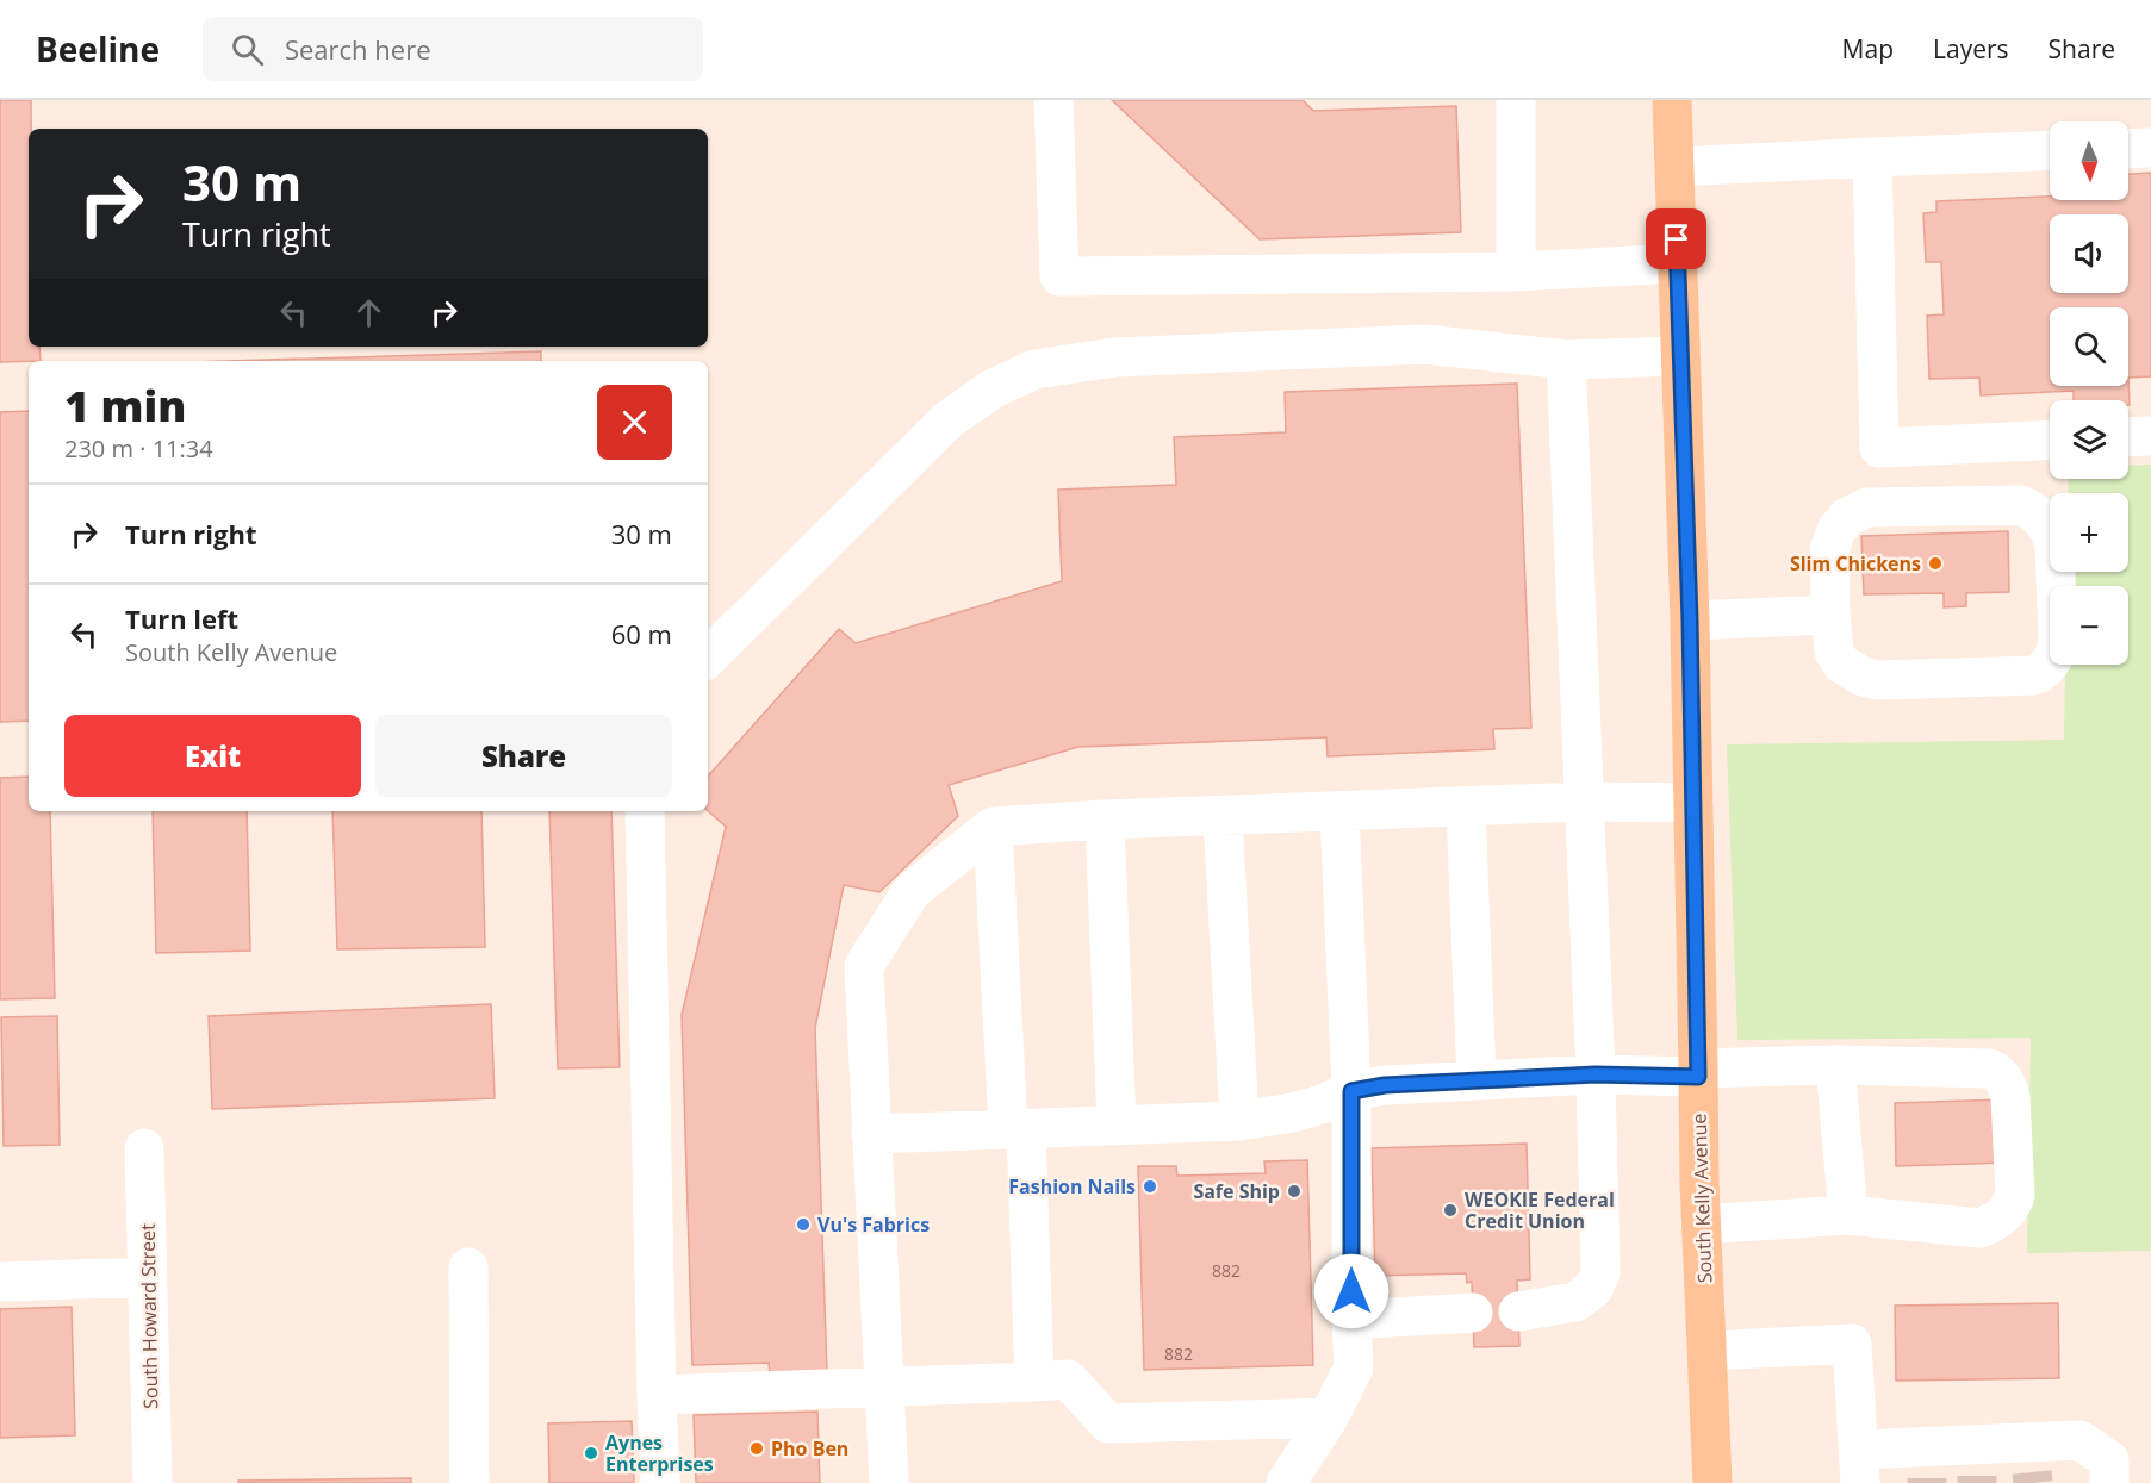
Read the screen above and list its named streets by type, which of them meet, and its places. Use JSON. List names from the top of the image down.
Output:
{
  "streets": {
    "main road": ["South Kelly Avenue"],
    "street": ["South Howard Street"]
  },
  "places": [
    "Slim Chickens",
    "Fashion Nails",
    "Safe Ship",
    "WEOKIE Federal Credit Union",
    "Vu's Fabrics",
    "Pho Ben",
    "Aynes Enterprises"
  ],
  "house_numbers": ["882", "882"],
  "north": "bottom",
  "page": {
    "header": "Beeline",
    "search": "Search here",
    "nav": ["Map", "Layers", "Share"],
    "map_buttons": ["+", "−"],
    "turn": ["30 m", "Turn right"],
    "heading": ["1 min", "230 m · 11:34"],
    "list": [
      {
        "name": "Turn right",
        "value": "30 m"
      },
      {
        "name": "Turn left",
        "note": "South Kelly Avenue",
        "value": "60 m"
      }
    ],
    "buttons": ["Exit", "Share"]
  }
}
